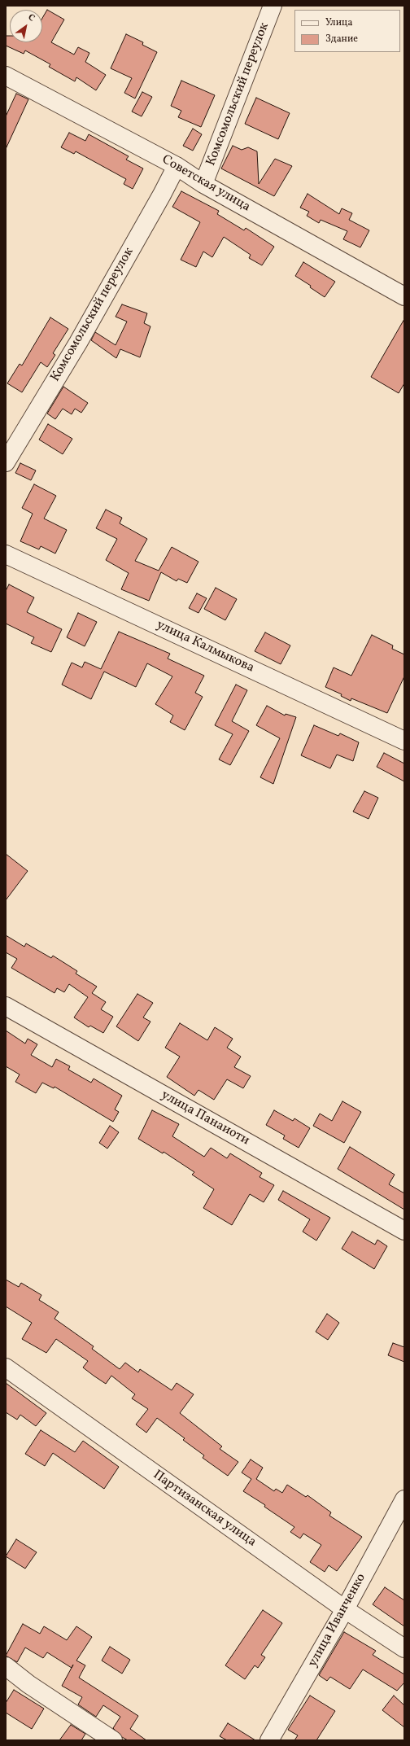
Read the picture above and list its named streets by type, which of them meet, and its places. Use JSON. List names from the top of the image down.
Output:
{
  "streets": {
    "street": [
      "Комсомольский переулок",
      "Советская улица",
      "улица Калмыкова",
      "улица Панаиоти",
      "Партизанская улица",
      "улица Иванченко"
    ]
  },
  "crossings": [
    ["Комсомольский переулок", "Советская улица"],
    ["Партизанская улица", "улица Иванченко"]
  ],
  "legend": ["Улица", "Здание"],
  "north": "top right"
}
